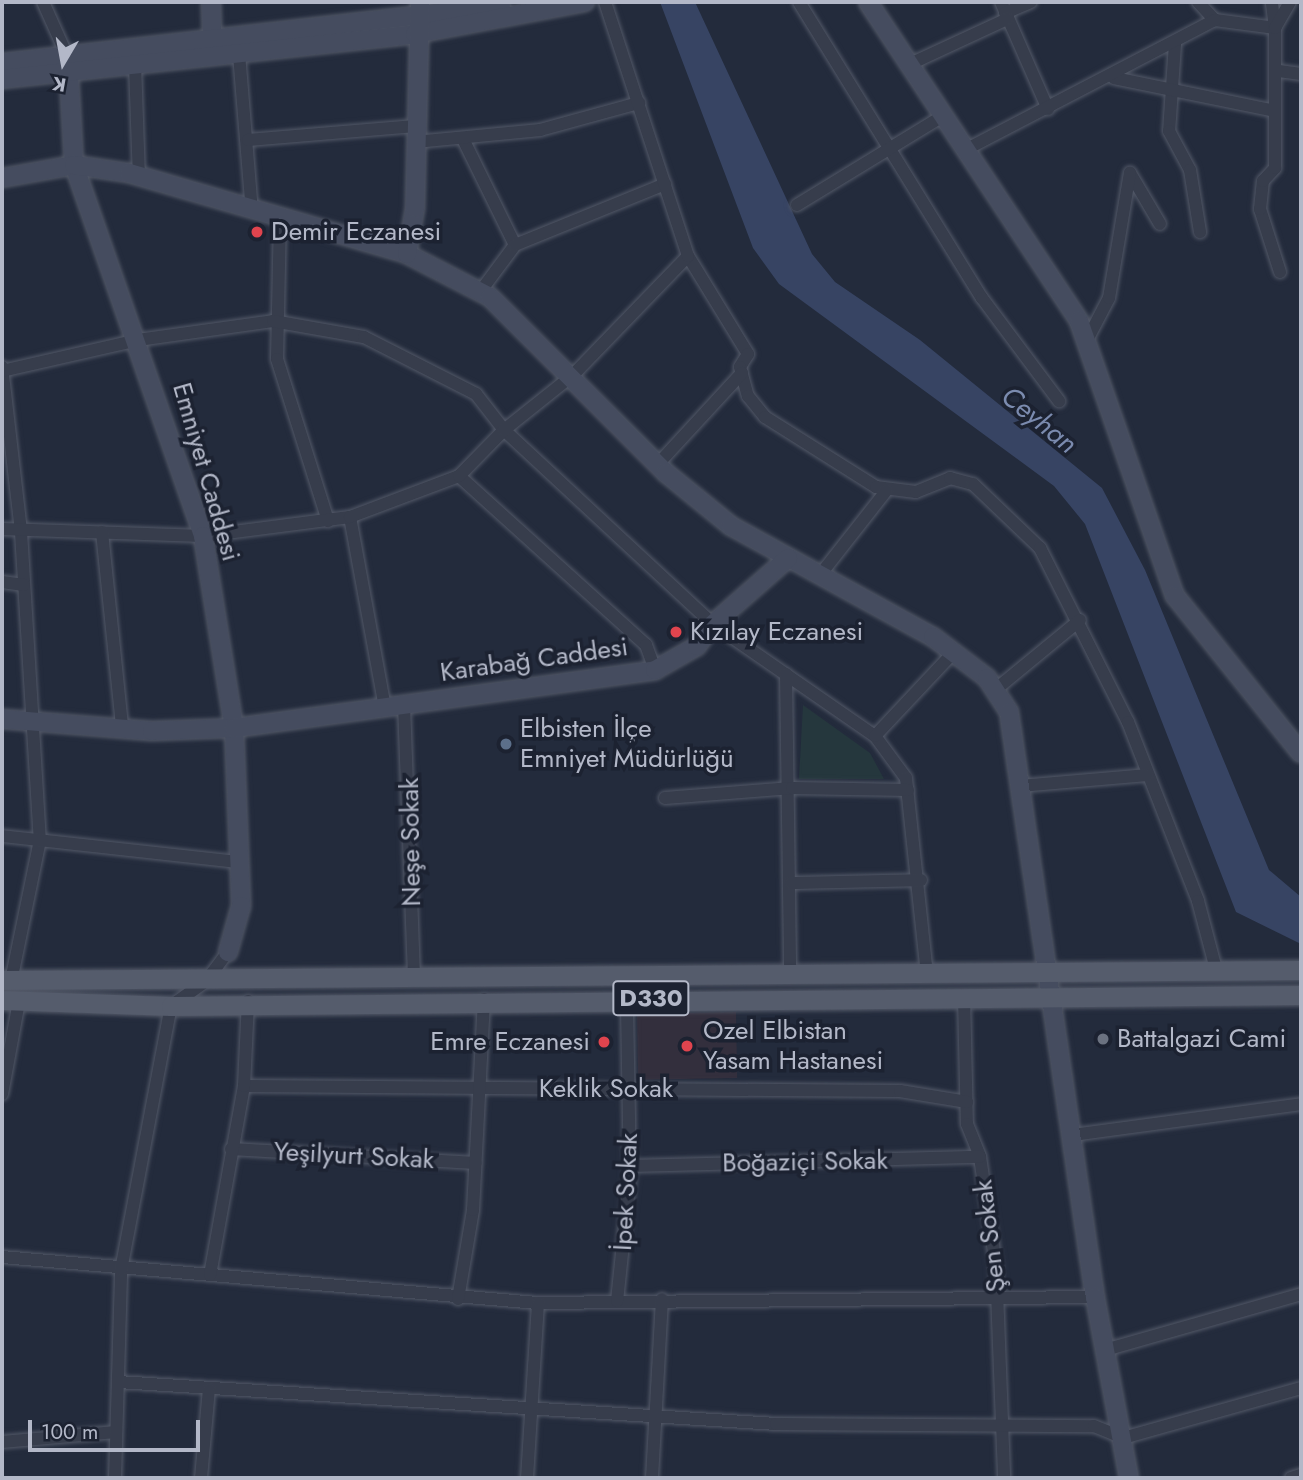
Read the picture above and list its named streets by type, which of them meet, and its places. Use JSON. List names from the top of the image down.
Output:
{
  "streets": {
    "main road": ["D330"],
    "street": [
      "Emniyet Caddesi",
      "Karabağ Caddesi",
      "Neşe Sokak",
      "Keklik Sokak",
      "Yeşilyurt Sokak",
      "Boğaziçi Sokak",
      "İpek Sokak",
      "Şen Sokak"
    ]
  },
  "crossings": [
    ["Emniyet Caddesi", "Karabağ Caddesi"],
    ["Karabağ Caddesi", "Neşe Sokak"],
    ["Neşe Sokak", "D330"],
    ["D330", "İpek Sokak"],
    ["D330", "Şen Sokak"],
    ["Keklik Sokak", "İpek Sokak"],
    ["Keklik Sokak", "Şen Sokak"],
    ["Boğaziçi Sokak", "İpek Sokak"],
    ["Boğaziçi Sokak", "Şen Sokak"]
  ],
  "water": ["Ceyhan"],
  "places": [
    "Demir Eczanesi",
    "Kızılay Eczanesi",
    "Elbisten İlçe Emniyet Müdürlüğü",
    "Battalgazi Cami",
    "Emre Eczanesi",
    "Ozel Elbistan Yasam Hastanesi"
  ],
  "scale_bar": "100 m",
  "north": "bottom"
}
